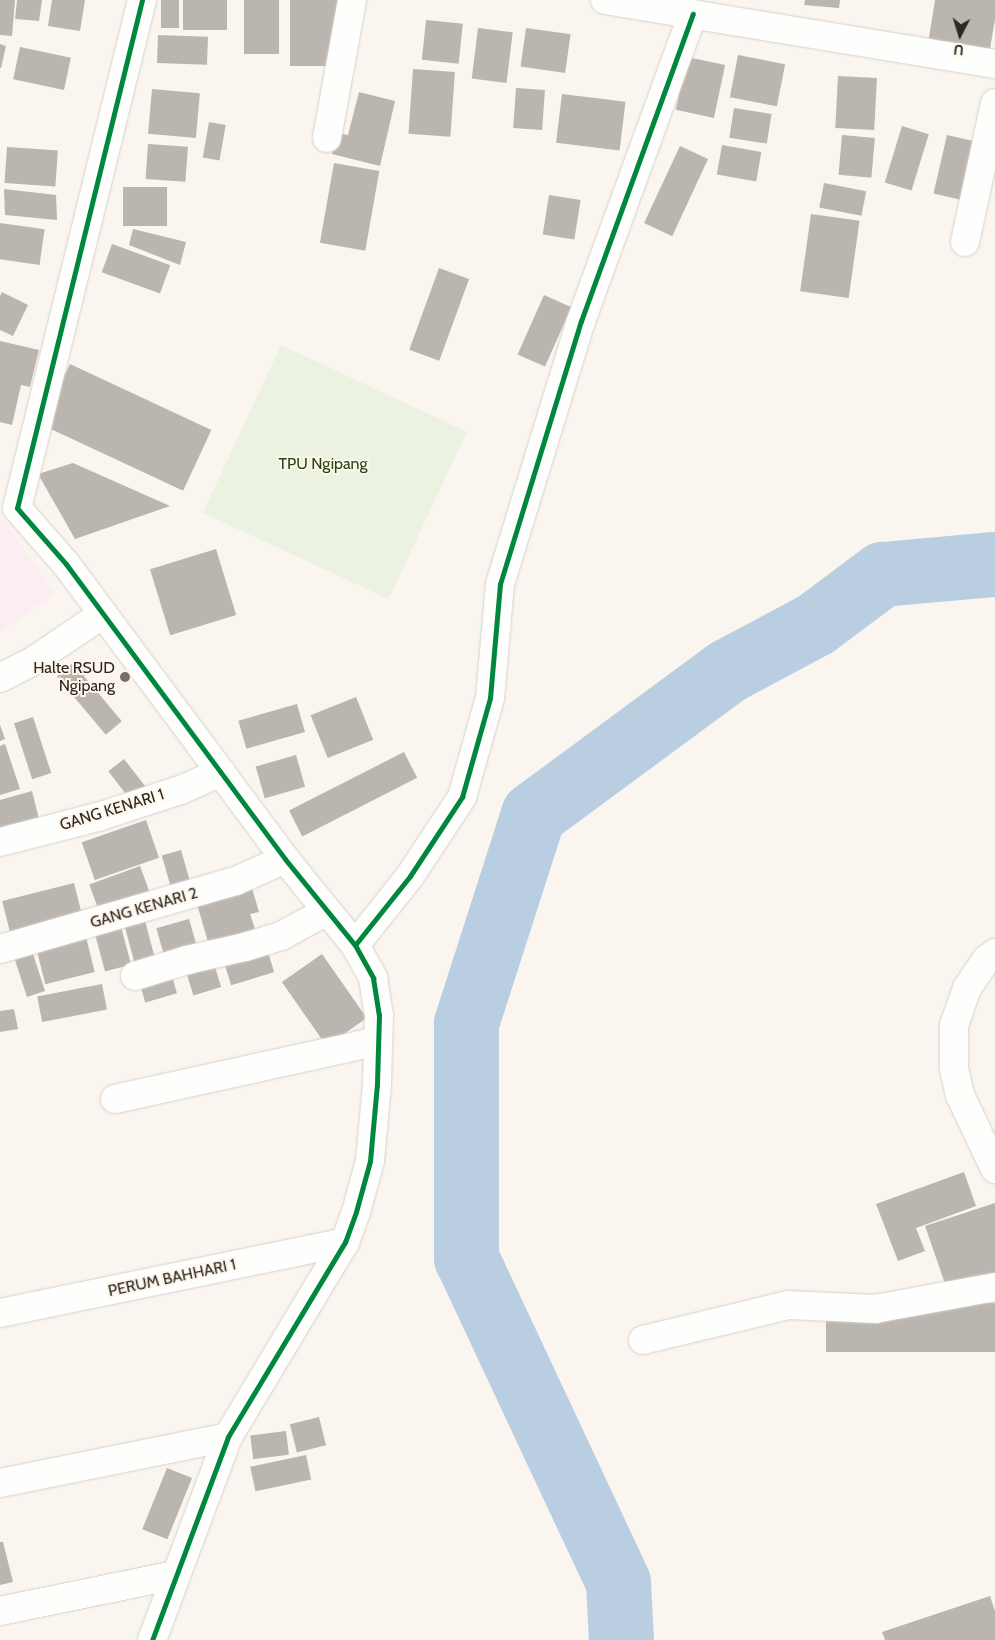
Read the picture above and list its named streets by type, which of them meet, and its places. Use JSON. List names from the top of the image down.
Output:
{
  "streets": {
    "street": ["GANG KENARI 1", "GANG KENARI 2", "PERUM BAHHARI 1"]
  },
  "parks": ["TPU Ngipang"],
  "places": ["Halte RSUD Ngipang"],
  "north": "bottom"
}
